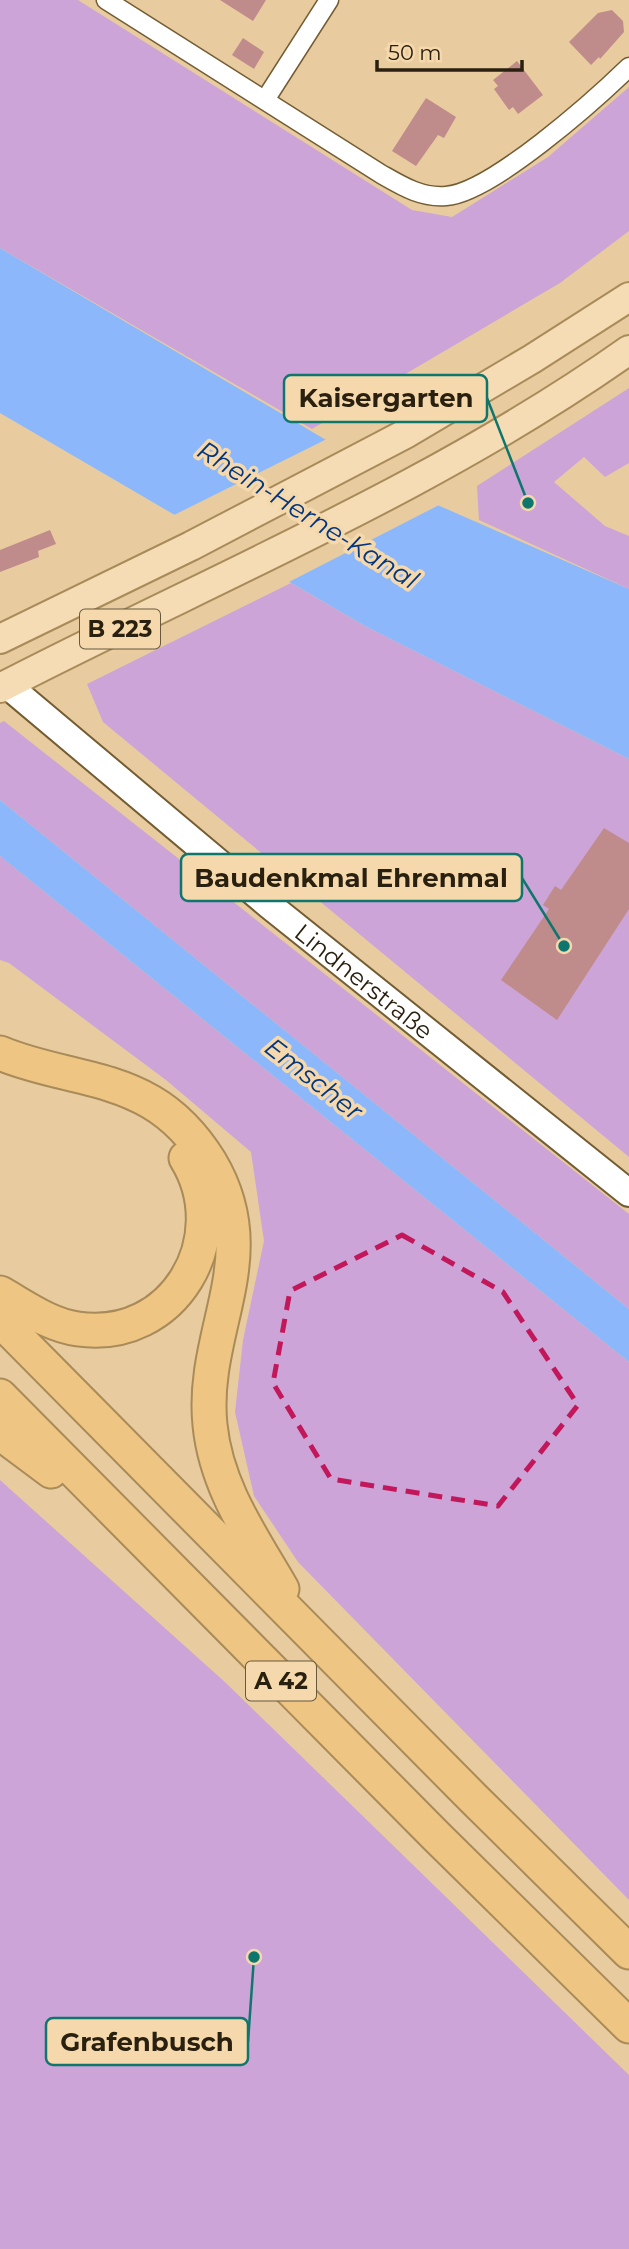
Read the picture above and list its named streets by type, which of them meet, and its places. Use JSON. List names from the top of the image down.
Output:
{
  "streets": {
    "highway": ["A 42"],
    "main road": ["B 223"],
    "street": ["Lindnerstraße"]
  },
  "crossings": [
    ["B 223", "Lindnerstraße"]
  ],
  "water": ["Rhein-Herne-Kanal", "Emscher"],
  "places": ["Kaisergarten", "Baudenkmal Ehrenmal", "Grafenbusch"],
  "scale_bar": "50 m"
}
